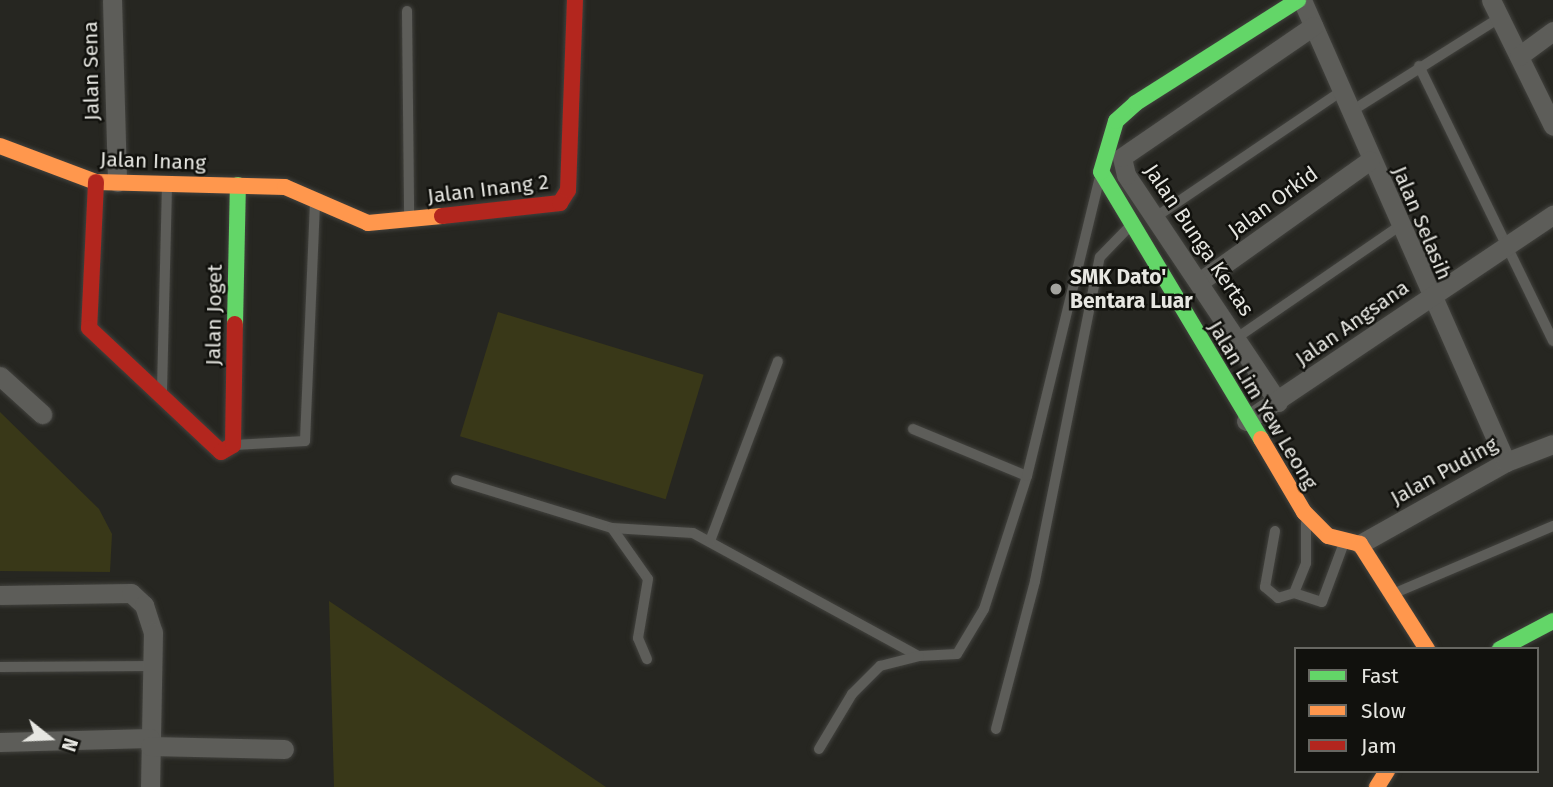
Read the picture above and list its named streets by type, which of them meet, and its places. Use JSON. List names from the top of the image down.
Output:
{
  "streets": {
    "street": [
      "Jalan Sena",
      "Jalan Inang",
      "Jalan Inang 2",
      "Jalan Orkid",
      "Jalan Selasih",
      "Jalan Bunga Kertas",
      "Jalan Joget",
      "Jalan Angsana",
      "Jalan Lim Yew Leong",
      "Jalan Puding"
    ]
  },
  "crossings": [
    ["Jalan Sena", "Jalan Inang"],
    ["Jalan Inang", "Jalan Inang 2"],
    ["Jalan Inang", "Jalan Joget"],
    ["Jalan Orkid", "Jalan Selasih"],
    ["Jalan Orkid", "Jalan Bunga Kertas"],
    ["Jalan Selasih", "Jalan Bunga Kertas"],
    ["Jalan Selasih", "Jalan Angsana"],
    ["Jalan Selasih", "Jalan Puding"],
    ["Jalan Bunga Kertas", "Jalan Angsana"],
    ["Jalan Angsana", "Jalan Lim Yew Leong"],
    ["Jalan Lim Yew Leong", "Jalan Puding"]
  ],
  "places": ["SMK Dato' Bentara Luar"],
  "legend": ["Fast", "Slow", "Jam"],
  "north": "right"
}
